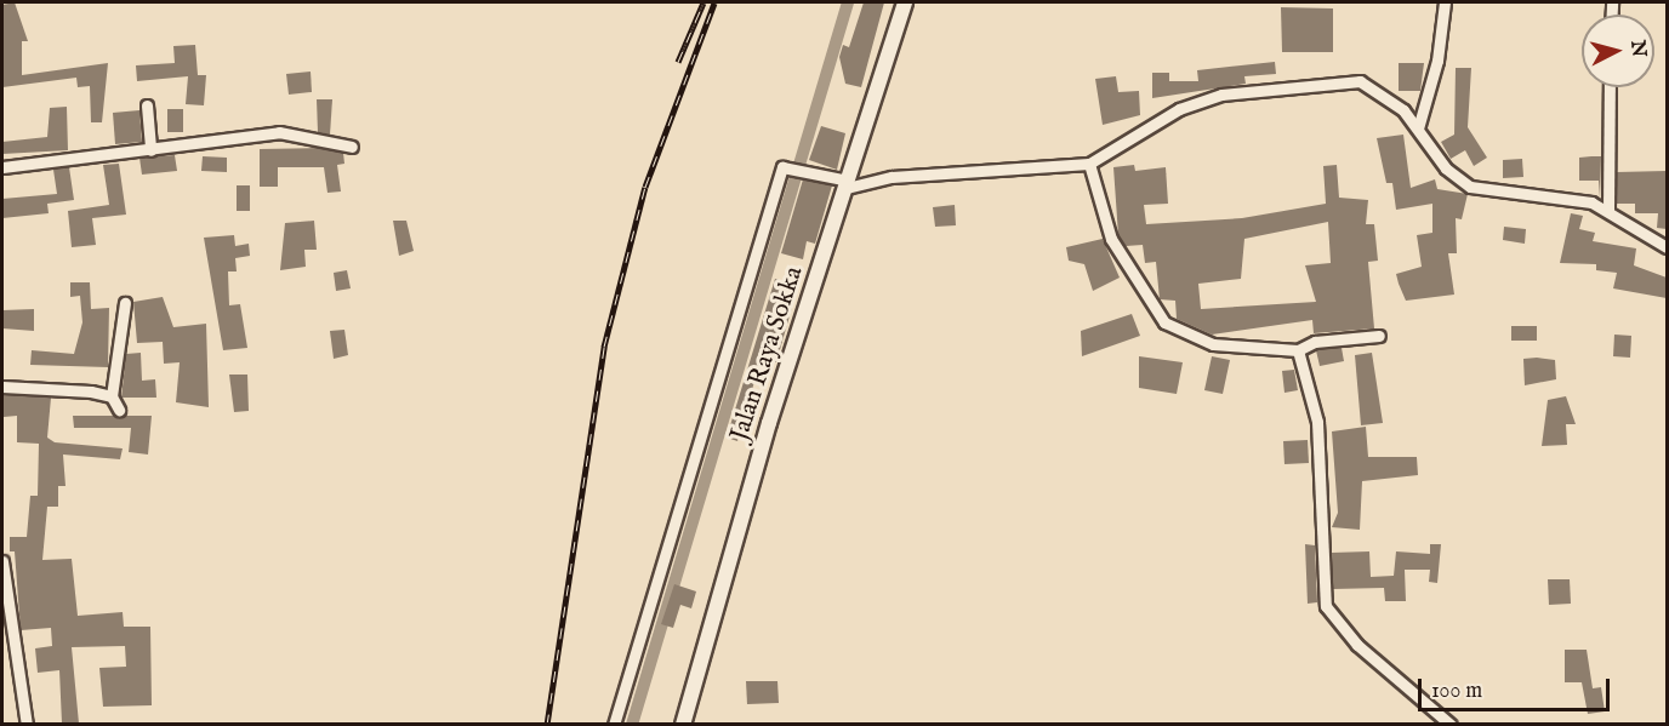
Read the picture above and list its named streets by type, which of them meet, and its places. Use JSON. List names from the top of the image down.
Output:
{
  "streets": {
    "main road": ["Jalan Raya Sokka"]
  },
  "scale_bar": "100 m",
  "north": "right"
}
